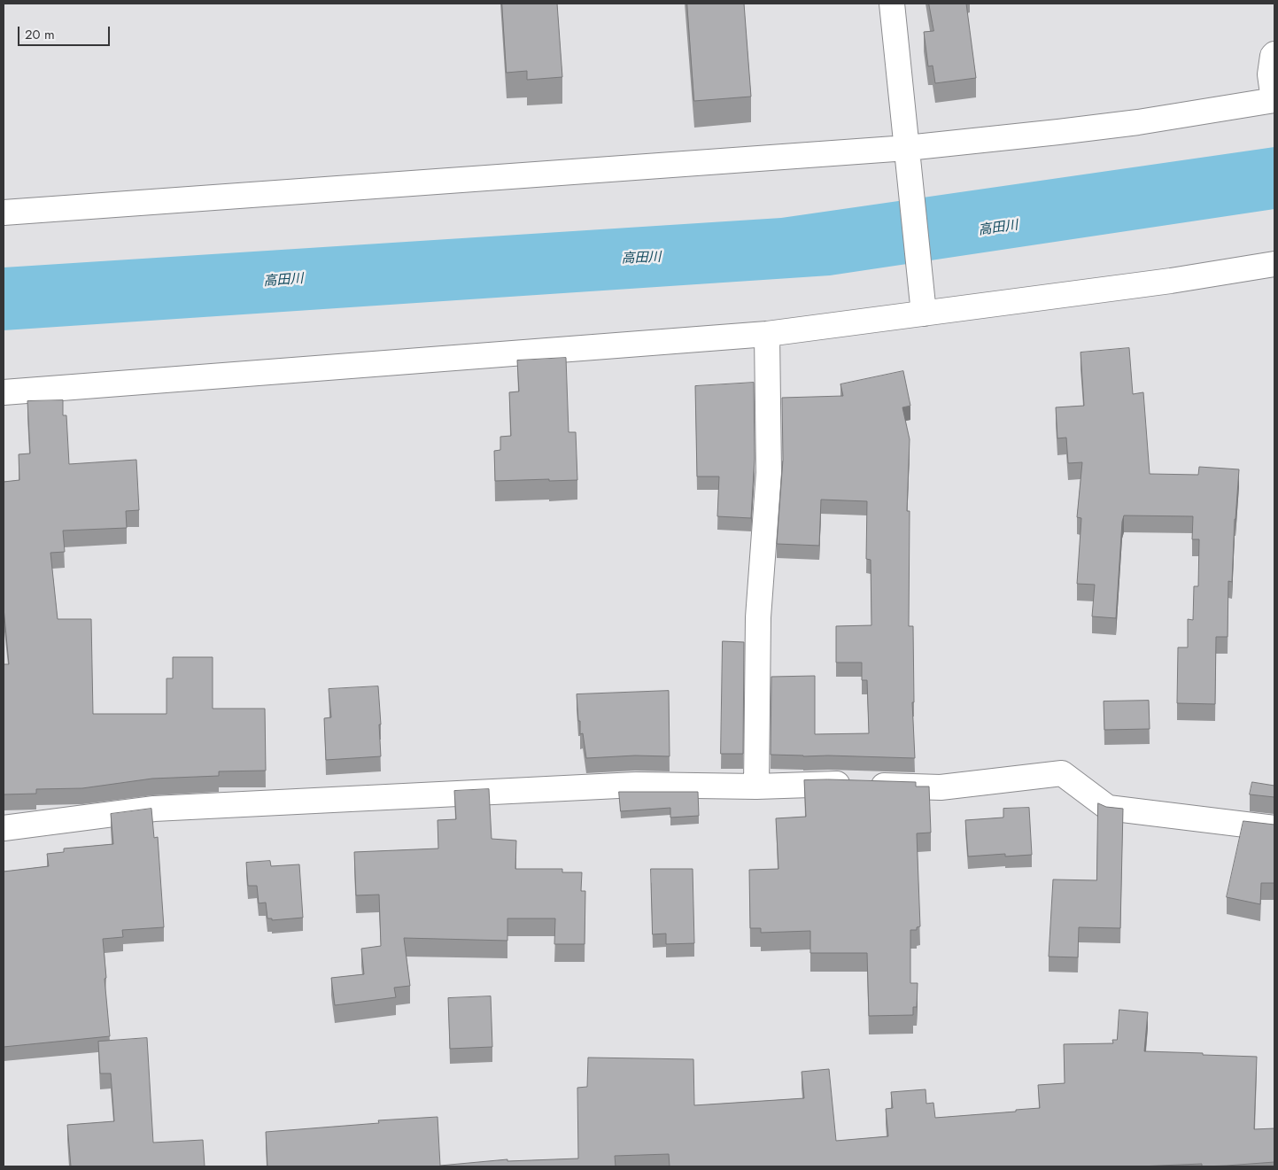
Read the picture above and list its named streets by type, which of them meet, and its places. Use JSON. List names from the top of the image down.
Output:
{
  "water": ["高田川"],
  "scale_bar": "20 m"
}
